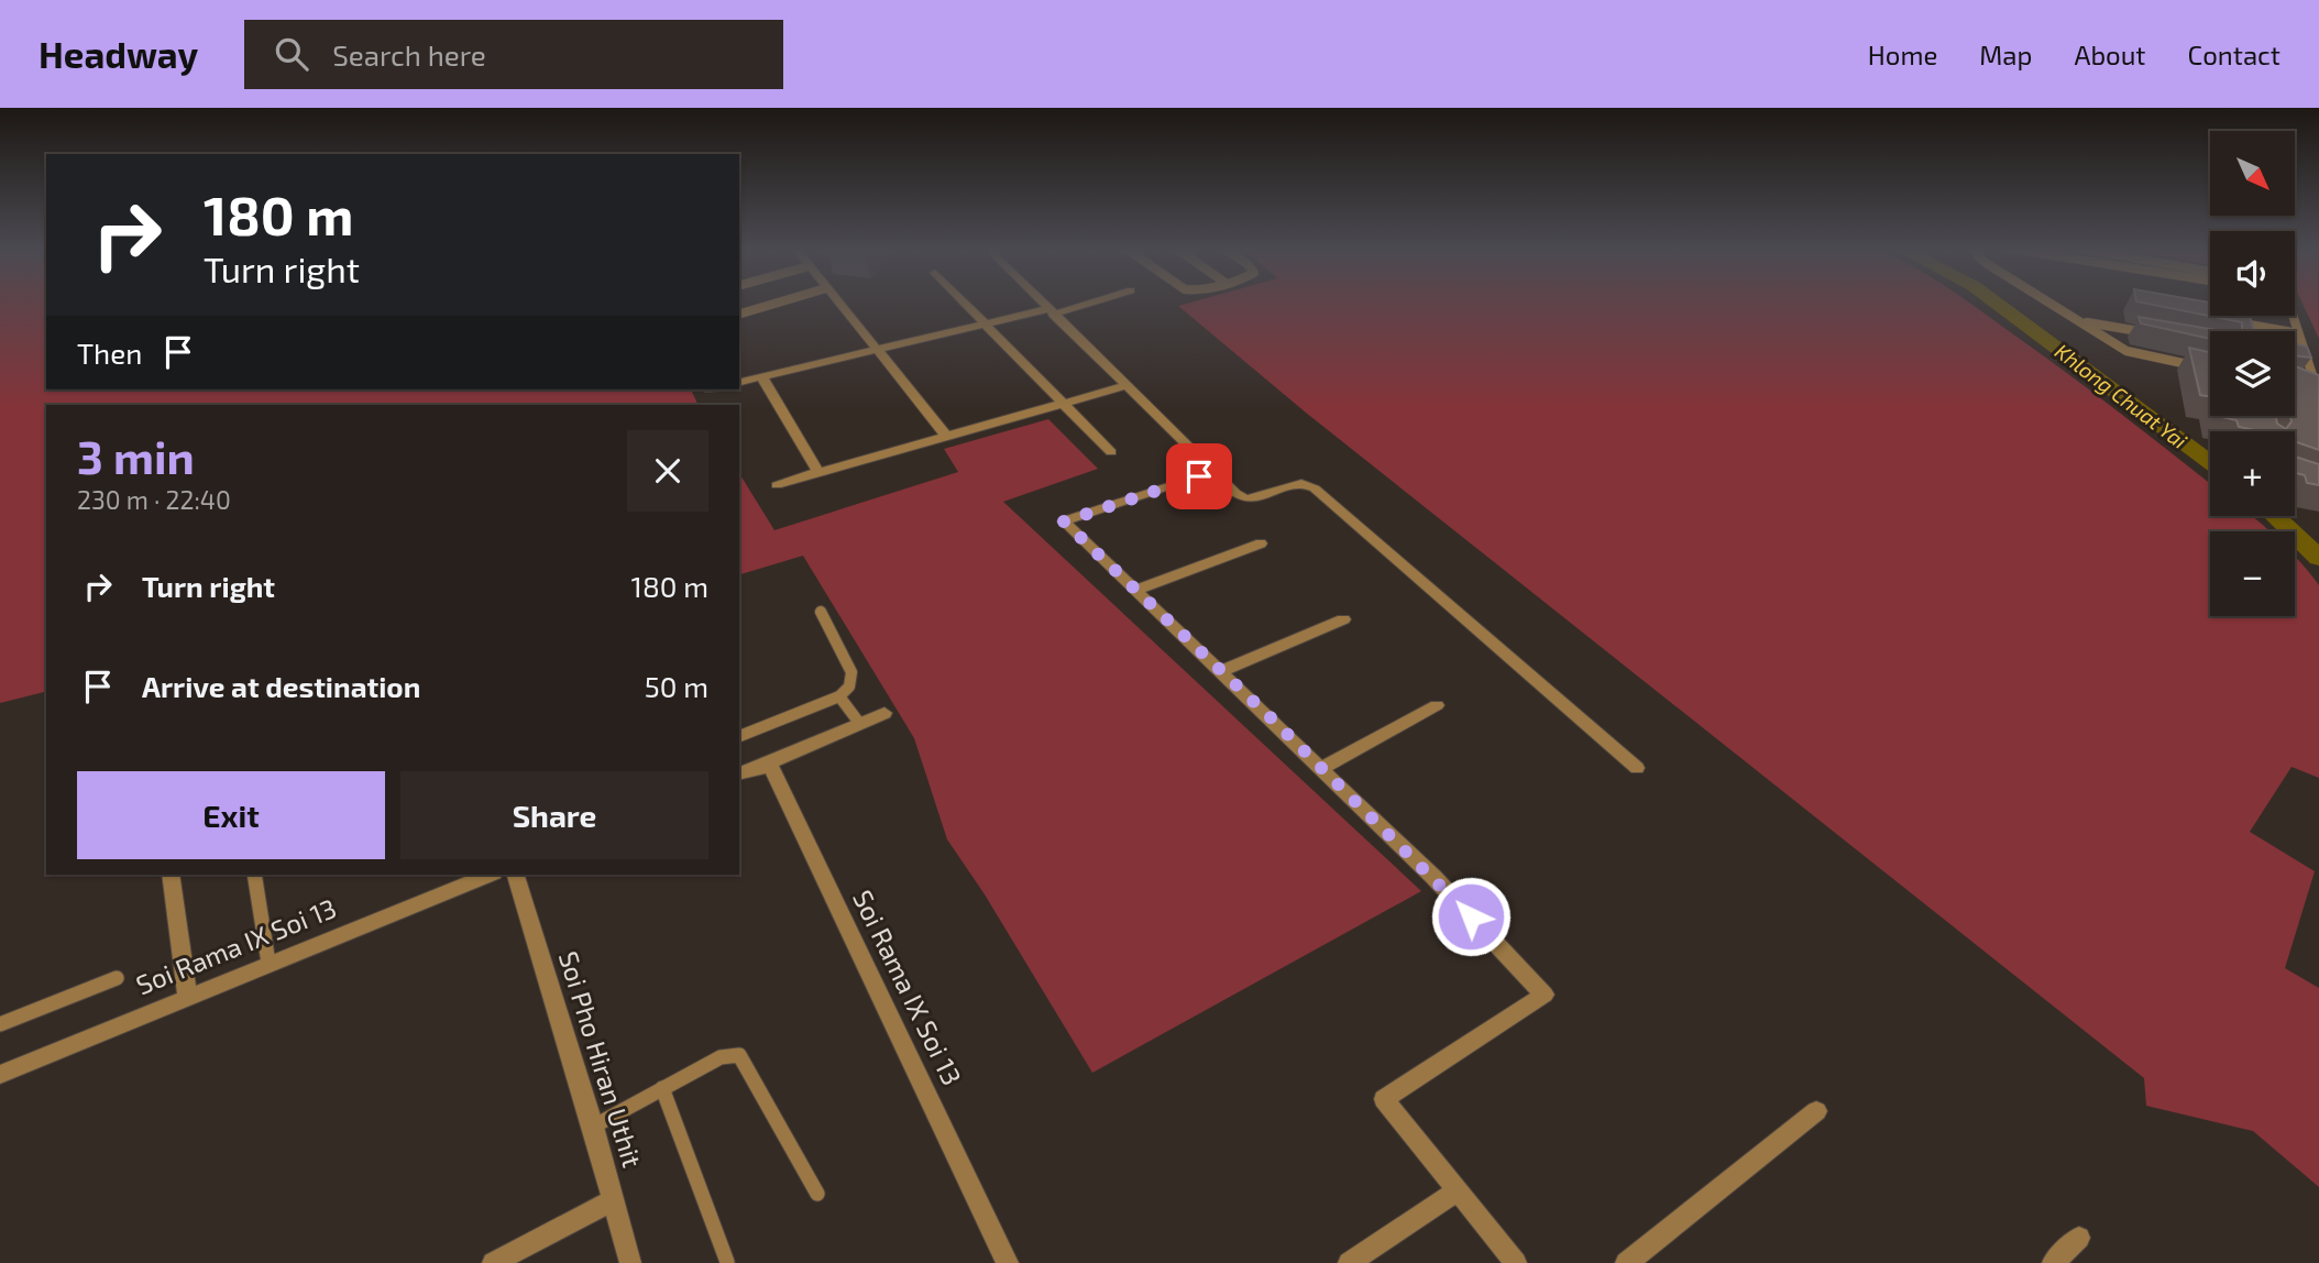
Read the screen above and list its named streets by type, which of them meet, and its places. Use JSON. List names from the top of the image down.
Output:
{
  "streets": {
    "street": ["Soi Rama IX Soi 13", "Soi Pho Hiran Uthit"]
  },
  "water": ["Khlong Chuat Yai"],
  "north": "bottom right",
  "page": {
    "header": "Headway",
    "search": "Search here",
    "nav": [
      "Home",
      "Map",
      "About",
      "Contact"
    ],
    "map_buttons": ["+", "−"],
    "turn": ["180 m", "Turn right"],
    "then": "Then",
    "heading": ["3 min", "230 m · 22:40"],
    "list": [
      {
        "name": "Turn right",
        "value": "180 m"
      },
      {
        "name": "Arrive at destination",
        "value": "50 m"
      }
    ],
    "buttons": ["Exit", "Share"]
  }
}
